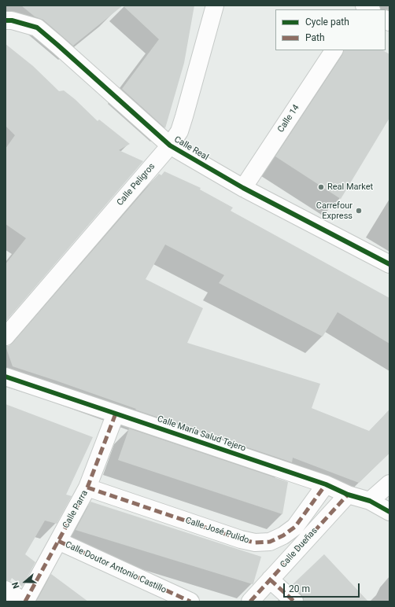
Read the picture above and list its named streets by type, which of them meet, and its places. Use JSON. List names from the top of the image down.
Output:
{
  "streets": {
    "street": [
      "Calle 14",
      "Calle Real",
      "Calle Peligros",
      "Calle María Salud Tejero",
      "Calle Parra",
      "Calle José Pulido",
      "Calle Dueñas",
      "Calle Doutor Antonio Castillo"
    ]
  },
  "crossings": [
    ["Calle 14", "Calle Real"],
    ["Calle Real", "Calle Peligros"],
    ["Calle María Salud Tejero", "Calle Parra"],
    ["Calle María Salud Tejero", "Calle José Pulido"],
    ["Calle María Salud Tejero", "Calle Dueñas"],
    ["Calle Parra", "Calle José Pulido"],
    ["Calle Parra", "Calle Doutor Antonio Castillo"]
  ],
  "places": ["Real Market", "Carrefour Express"],
  "legend": ["Cycle path", "Path"],
  "scale_bar": "20 m",
  "north": "left"
}
